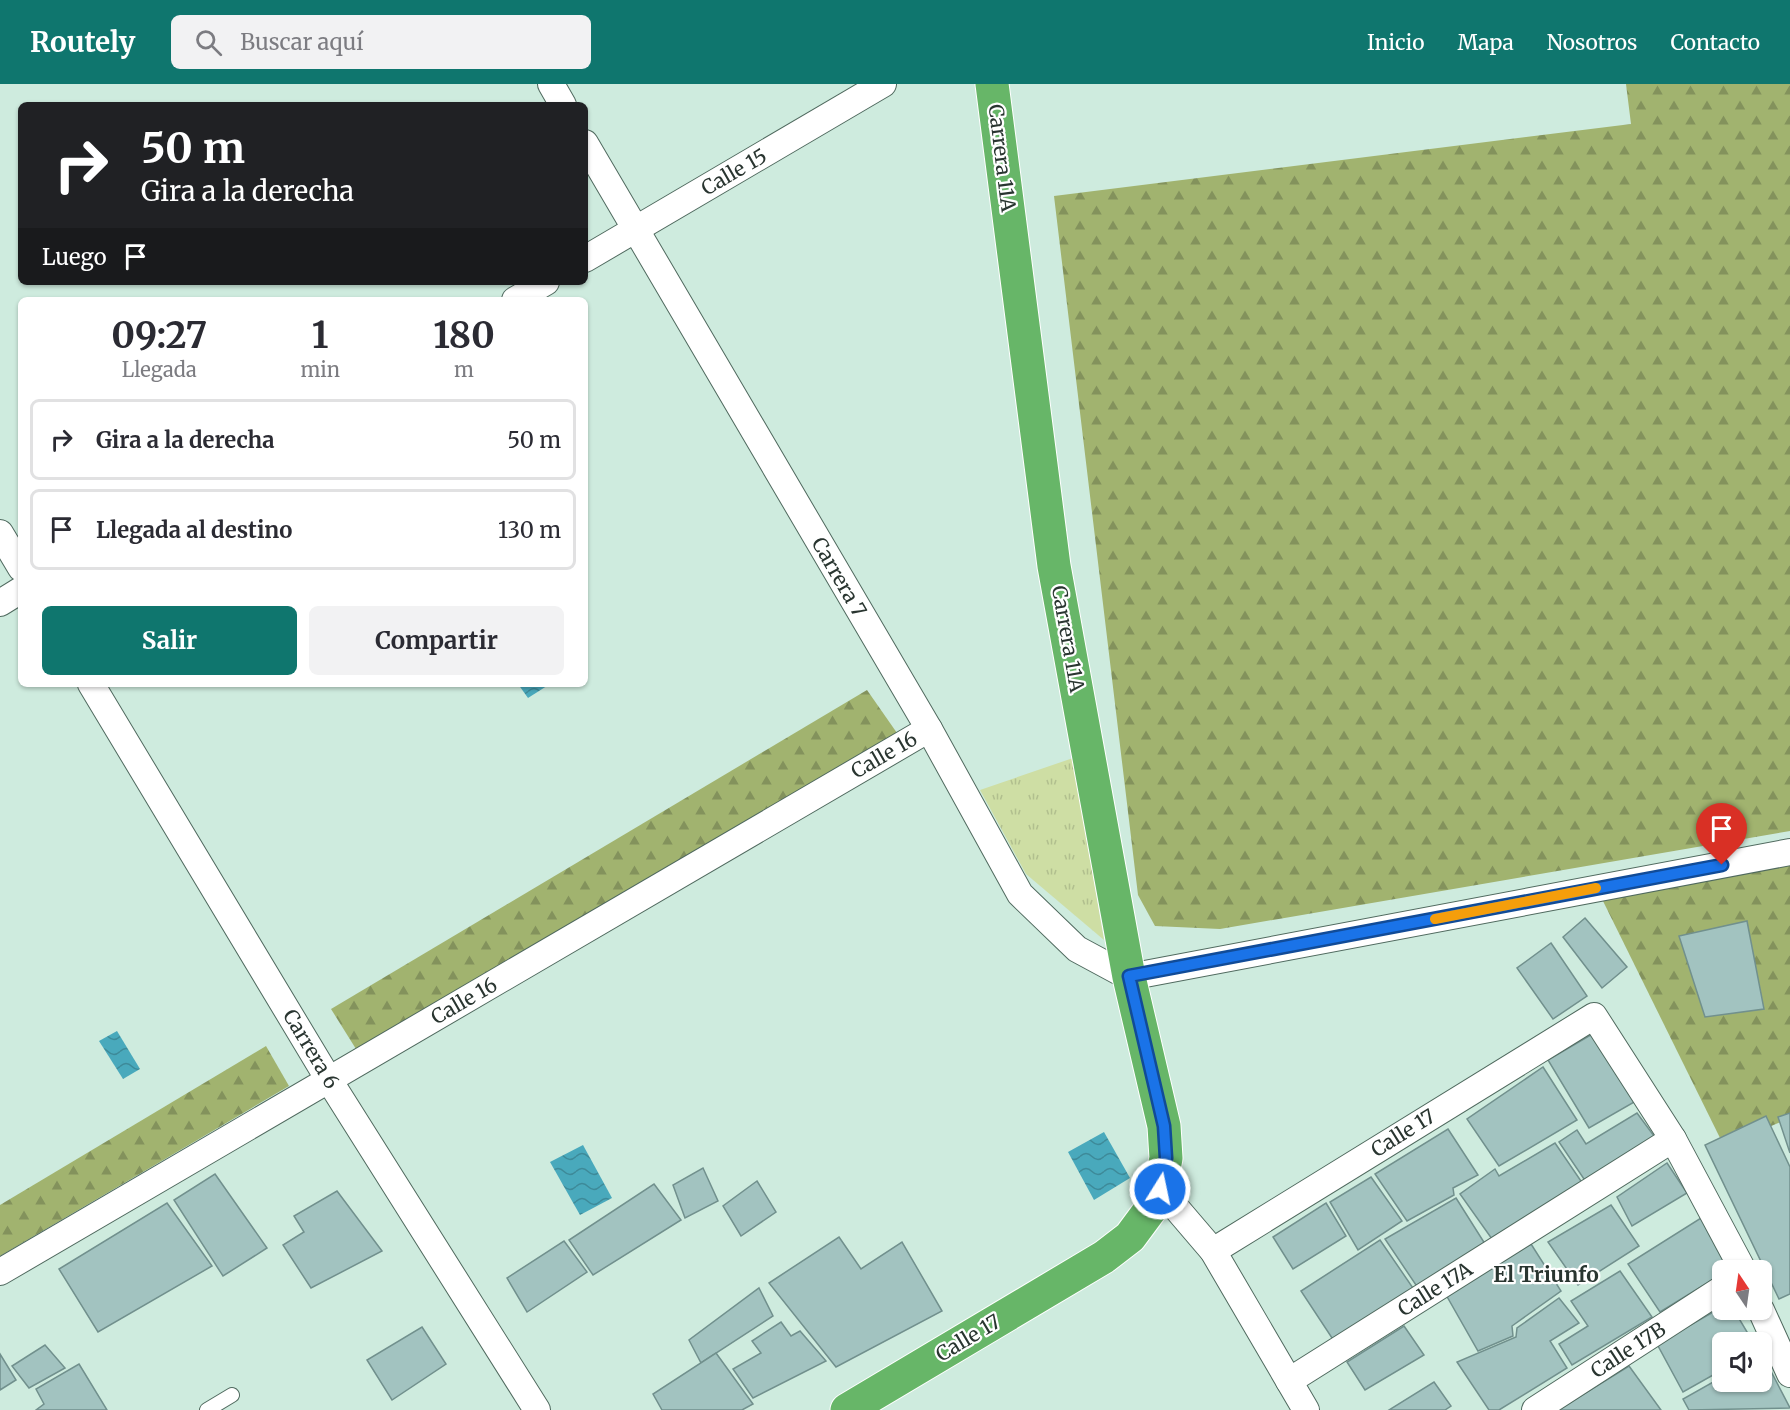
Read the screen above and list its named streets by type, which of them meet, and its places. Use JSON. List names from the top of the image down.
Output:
{
  "streets": {
    "highway": ["Carrera 11A", "Calle 17"],
    "street": [
      "Calle 15",
      "Carrera 7",
      "Calle 16",
      "Carrera 6",
      "Calle 17A",
      "Calle 17B"
    ]
  },
  "crossings": [
    ["Carrera 11A", "Carrera 7"],
    ["Carrera 11A", "Calle 17"],
    ["Calle 15", "Carrera 7"],
    ["Carrera 7", "Calle 16"],
    ["Calle 16", "Carrera 6"],
    ["Calle 17", "Calle 17A"]
  ],
  "districts": ["El Triunfo"],
  "north": "top",
  "page": {
    "header": "Routely",
    "search": "Buscar aquí",
    "nav": [
      "Inicio",
      "Mapa",
      "Nosotros",
      "Contacto"
    ],
    "turn": ["50 m", "Gira a la derecha"],
    "then": "Luego",
    "eta": [
      "09:27",
      "Llegada",
      "1",
      "min",
      "180",
      "m"
    ],
    "list": [
      {
        "name": "Gira a la derecha",
        "value": "50 m"
      },
      {
        "name": "Llegada al destino",
        "value": "130 m"
      }
    ],
    "buttons": ["Salir", "Compartir"]
  }
}
